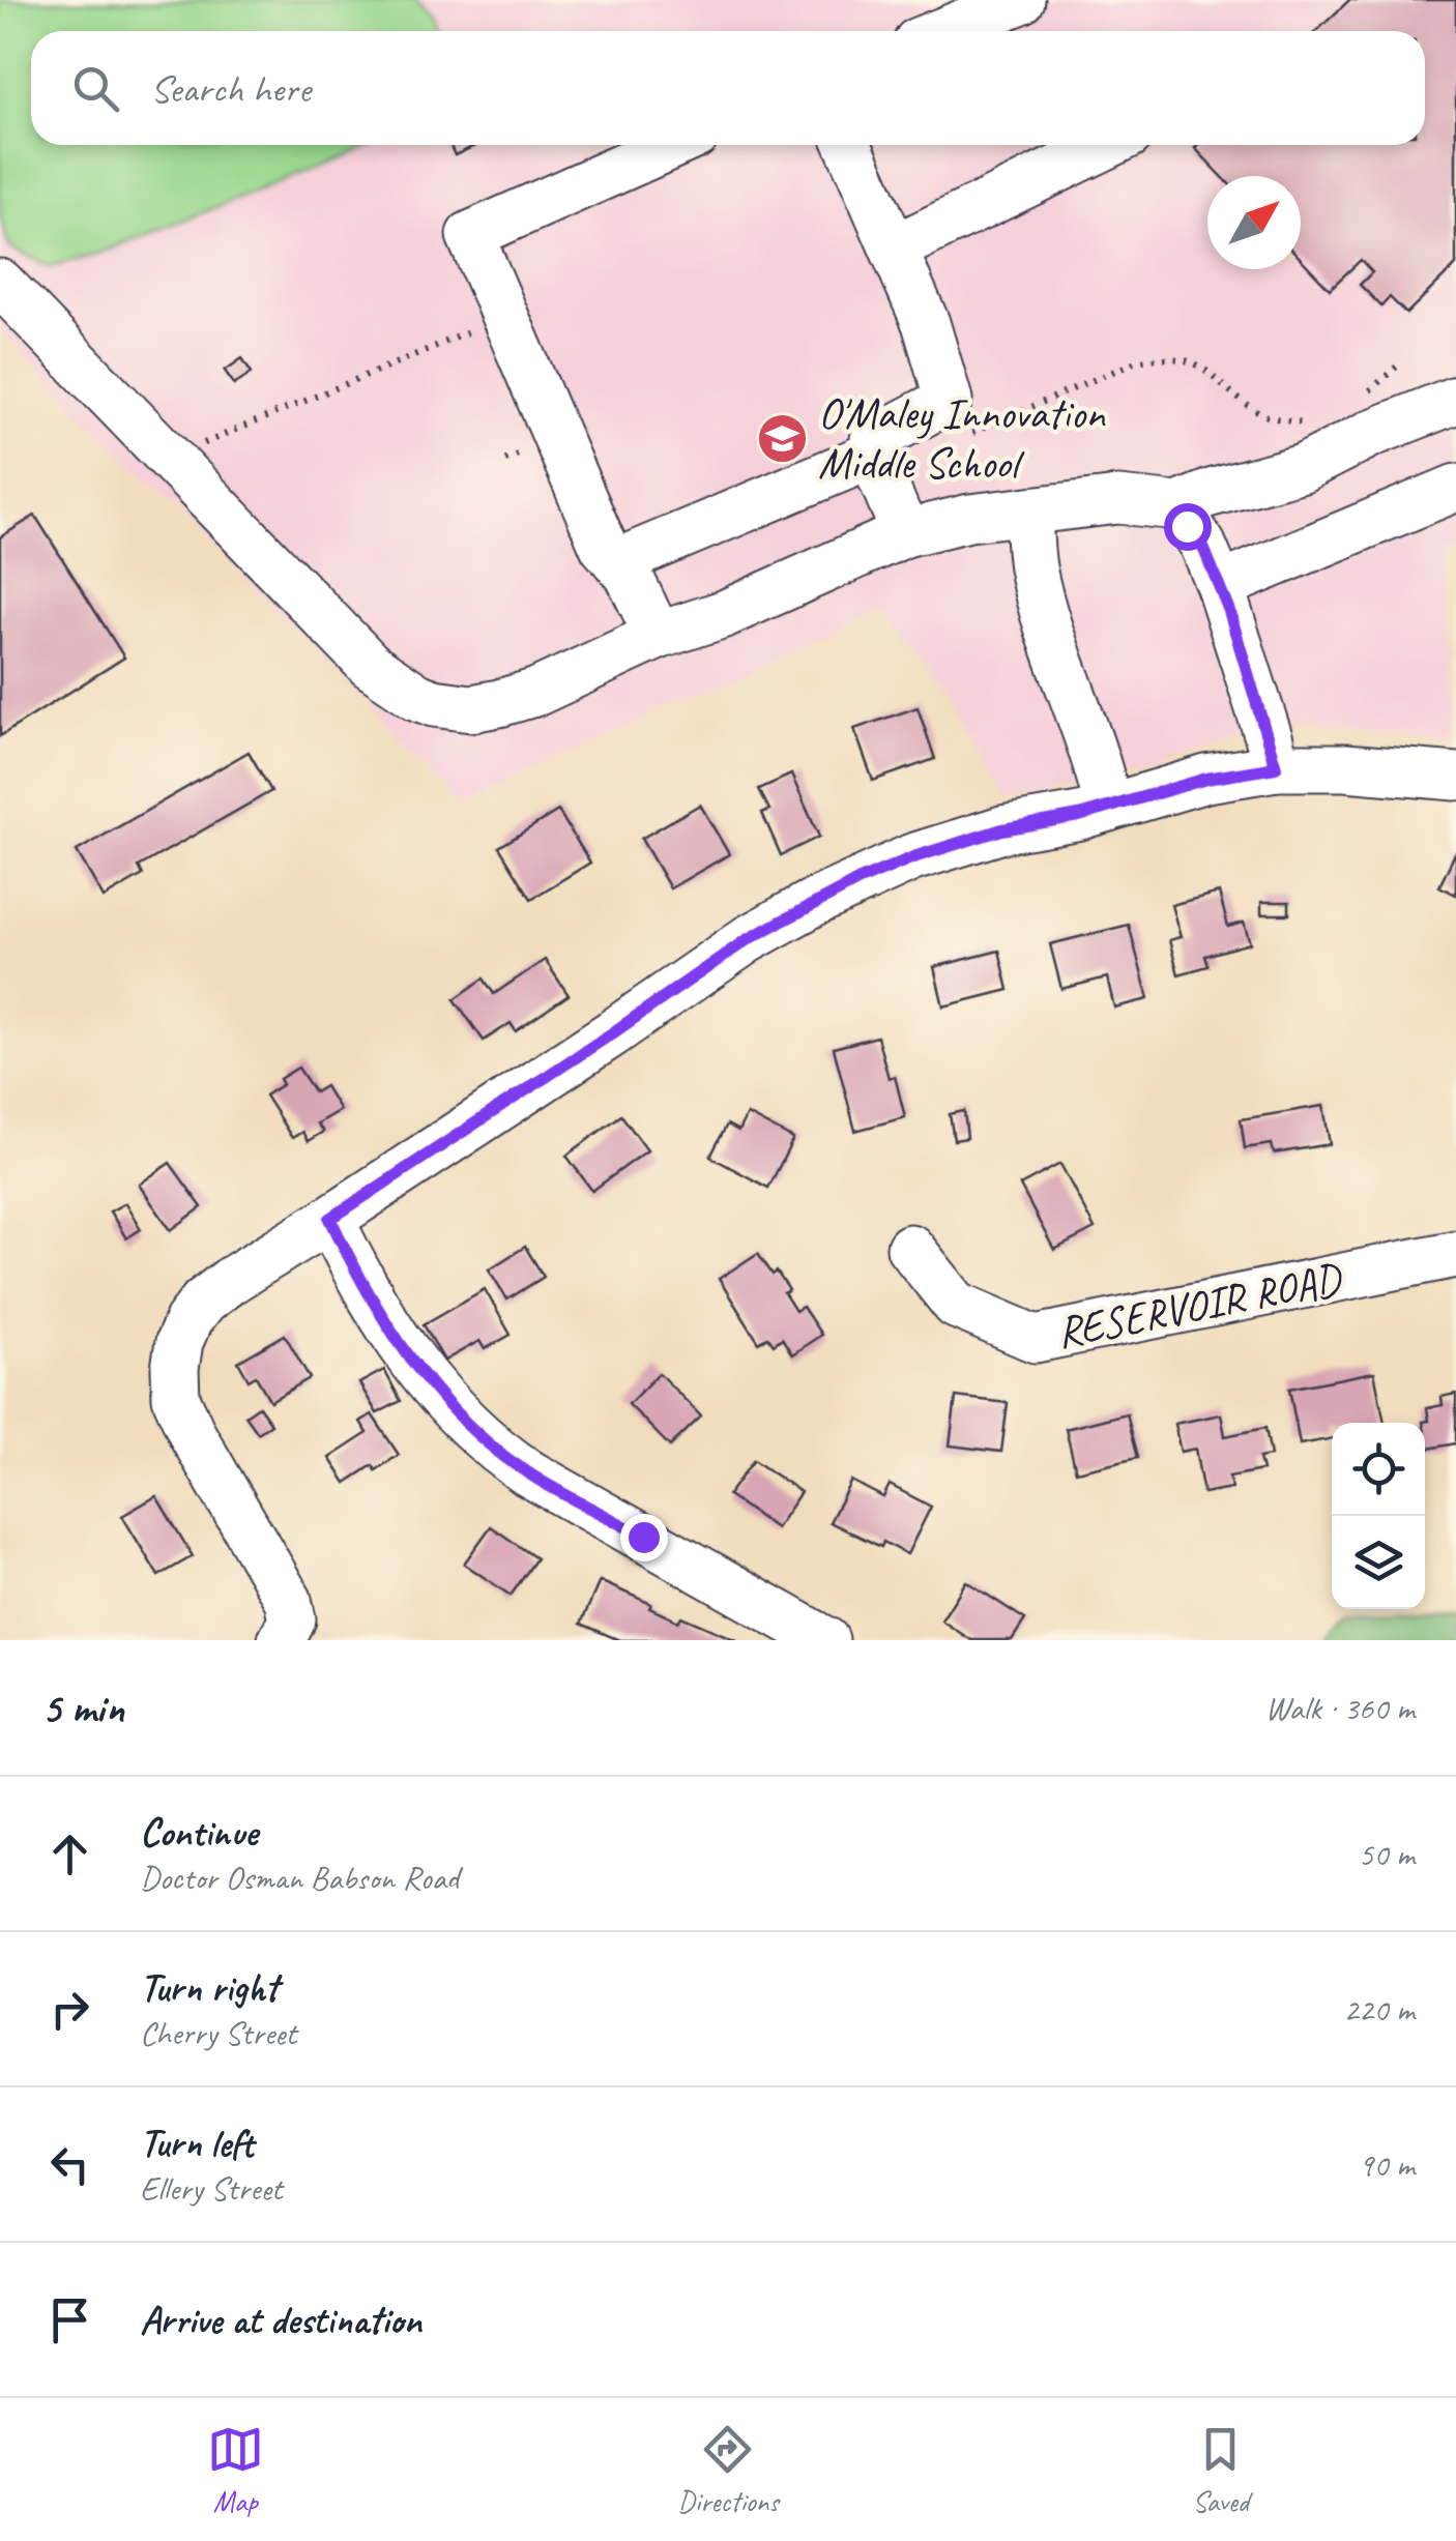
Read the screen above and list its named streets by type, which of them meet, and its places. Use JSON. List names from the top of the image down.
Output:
{
  "streets": {
    "street": ["RESERVOIR ROAD"]
  },
  "places": {
    "school or university": ["O'Maley Innovation Middle School"]
  },
  "north": "top right",
  "page": {
    "search": "Search here",
    "heading": ["5 min", "Walk · 360 m"],
    "list": [
      ["Continue", "Doctor Osman Babson Road", "50 m"],
      ["Turn right", "Cherry Street", "220 m"],
      ["Turn left", "Ellery Street", "90 m"],
      "Arrive at destination"
    ],
    "nav": ["Map", "Directions", "Saved"]
  }
}
